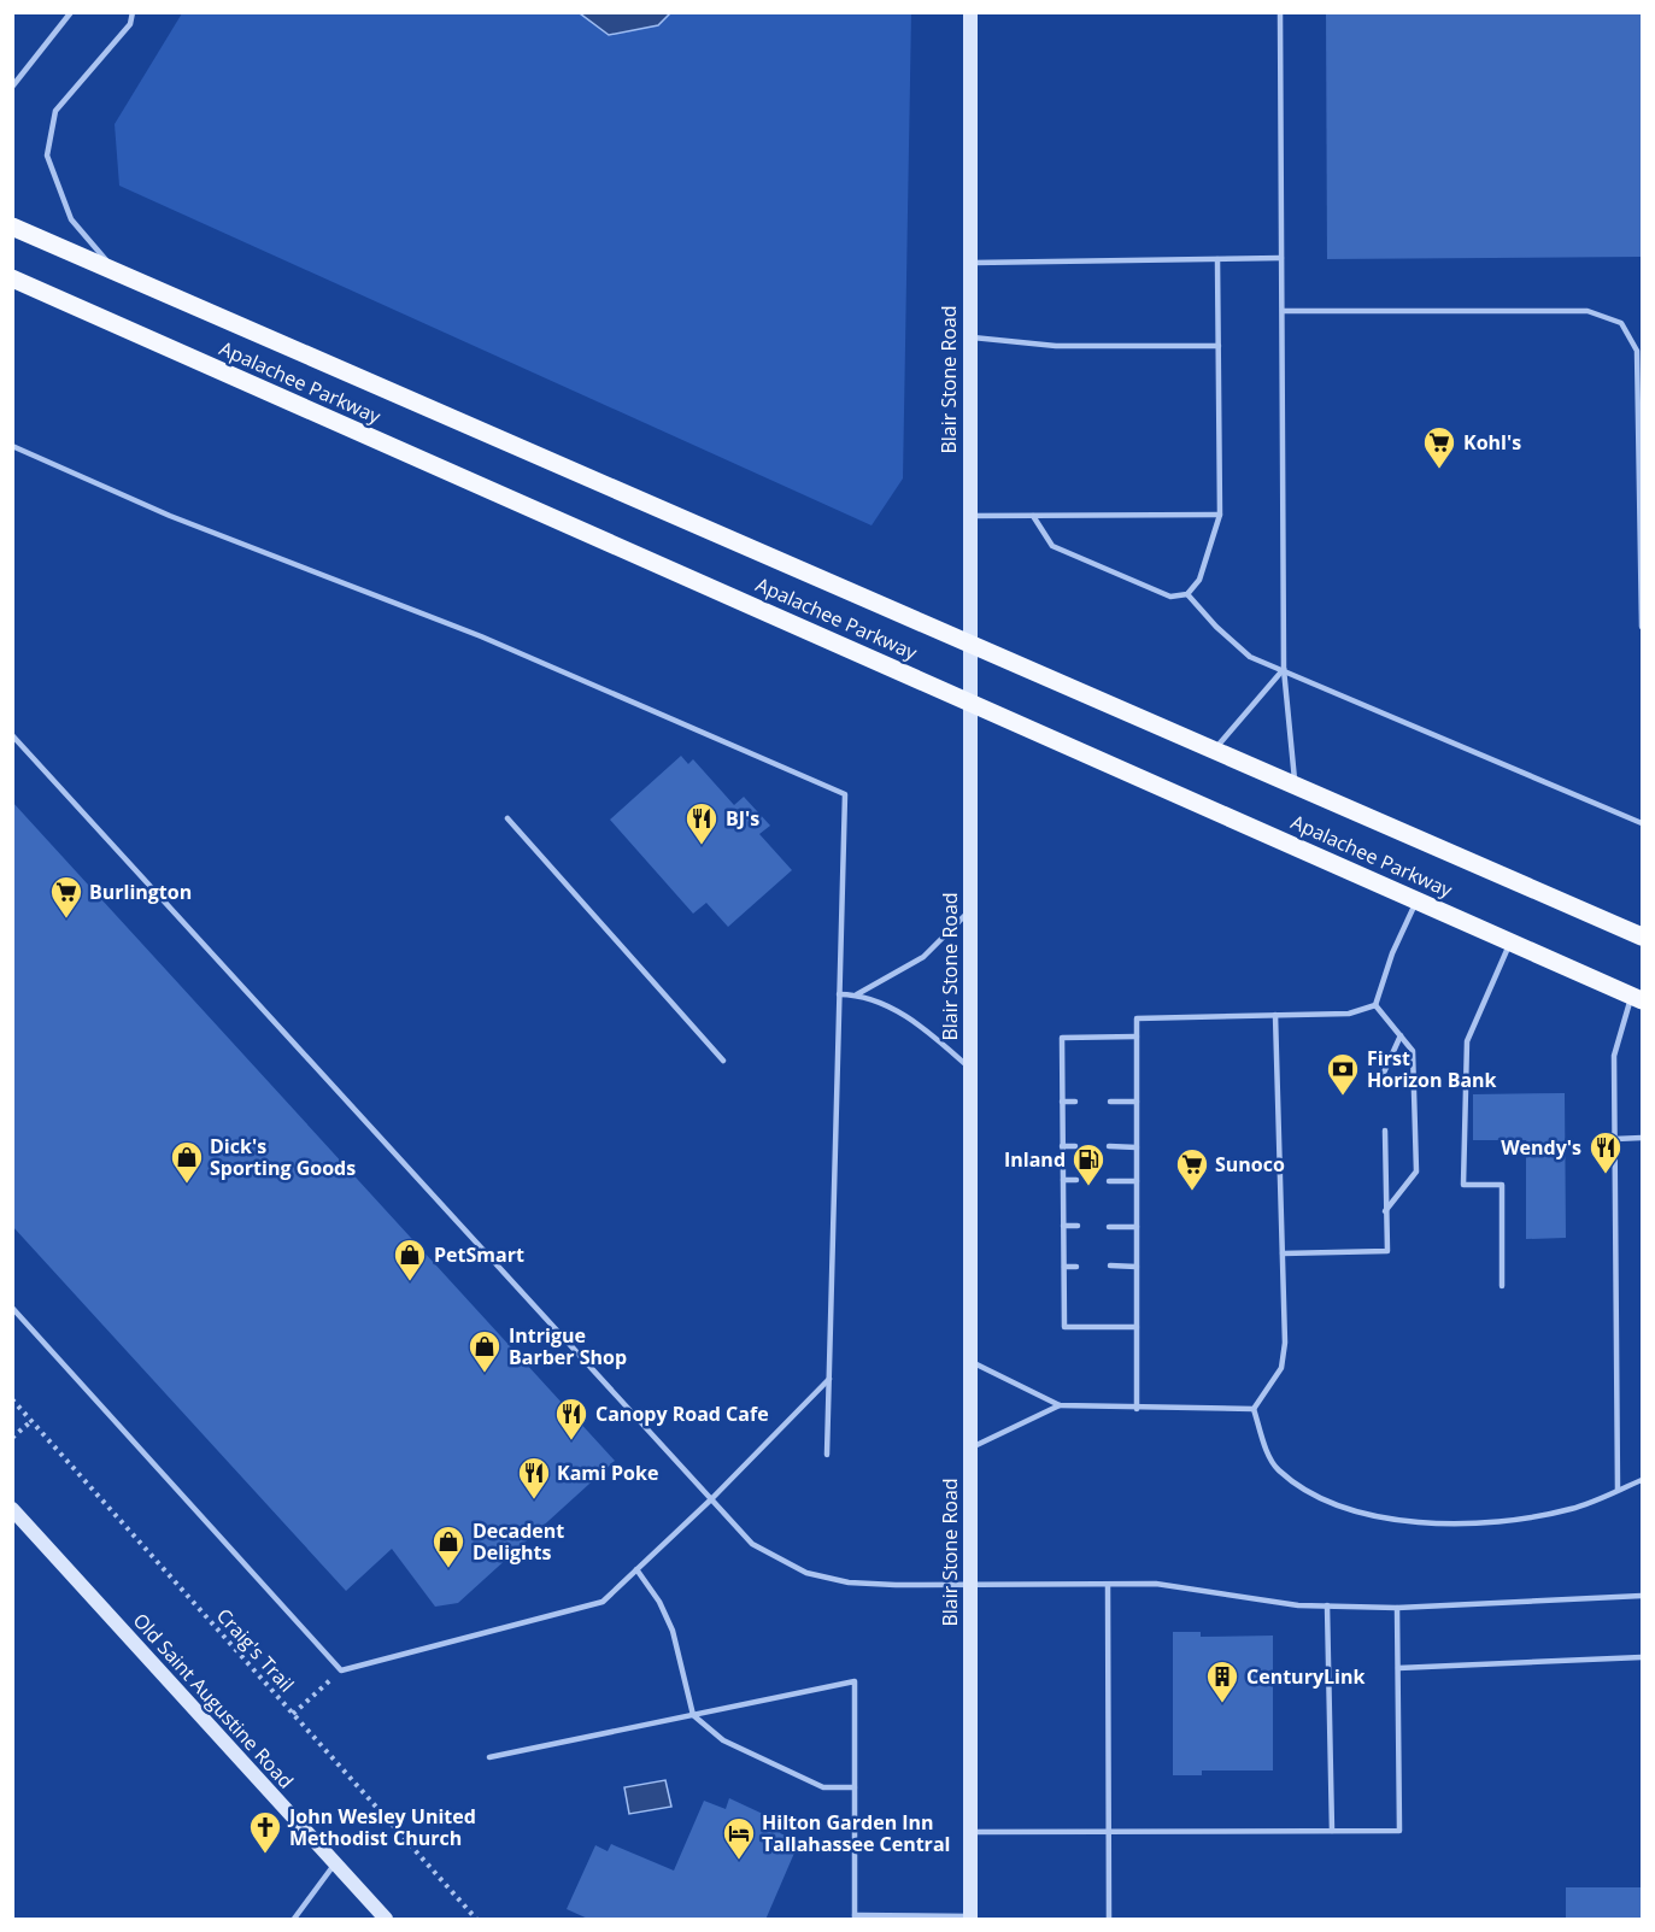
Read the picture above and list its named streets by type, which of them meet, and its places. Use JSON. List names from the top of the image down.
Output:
{
  "streets": {
    "main road": ["Blair Stone Road", "Apalachee Parkway", "Old Saint Augustine Road"],
    "path": ["Craig's Trail"]
  },
  "crossings": [
    ["Blair Stone Road", "Apalachee Parkway"]
  ],
  "places": {
    "supermarket": ["Kohl's", "Burlington", "Sunoco"],
    "restaurant": [
      "BJ's",
      "Wendy's",
      "Canopy Road Cafe",
      "Kami Poke"
    ],
    "bank": ["First Horizon Bank"],
    "shop": [
      "Dick's Sporting Goods",
      "PetSmart",
      "Intrigue Barber Shop",
      "Decadent Delights"
    ],
    "fuel station": ["Inland"],
    "building": ["CenturyLink"],
    "church": ["John Wesley United Methodist Church"],
    "hotel": ["Hilton Garden Inn Tallahassee Central"]
  }
}
